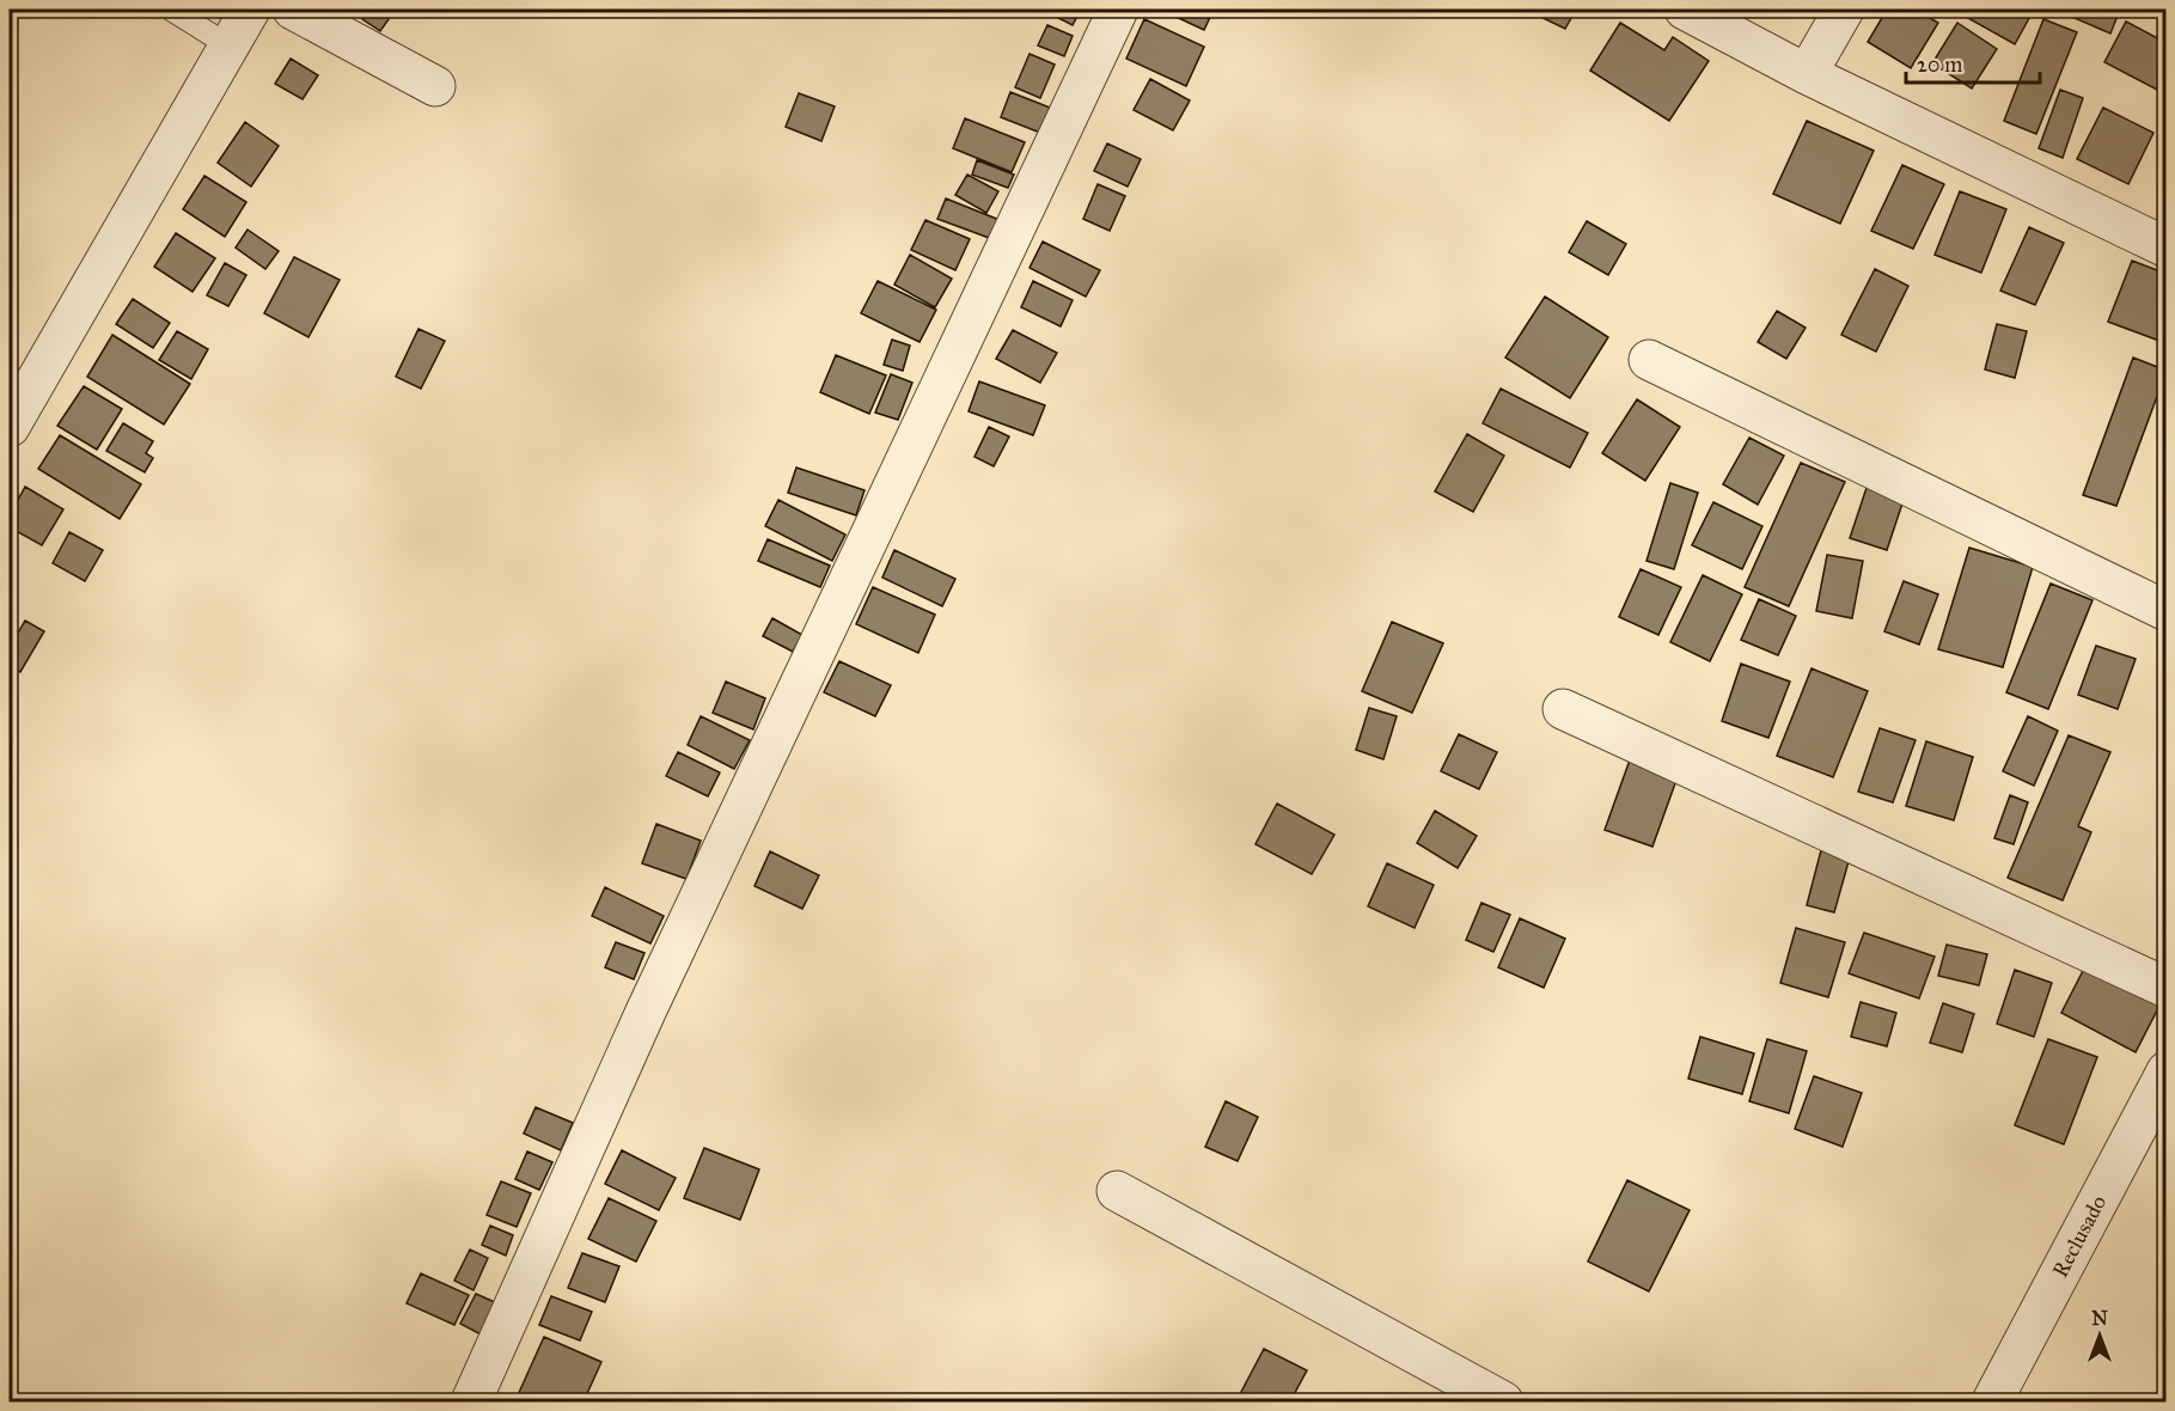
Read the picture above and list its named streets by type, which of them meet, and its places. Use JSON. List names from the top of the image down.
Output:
{
  "streets": {
    "street": ["Reclusado"]
  },
  "scale_bar": "20 m",
  "north": "top"
}
